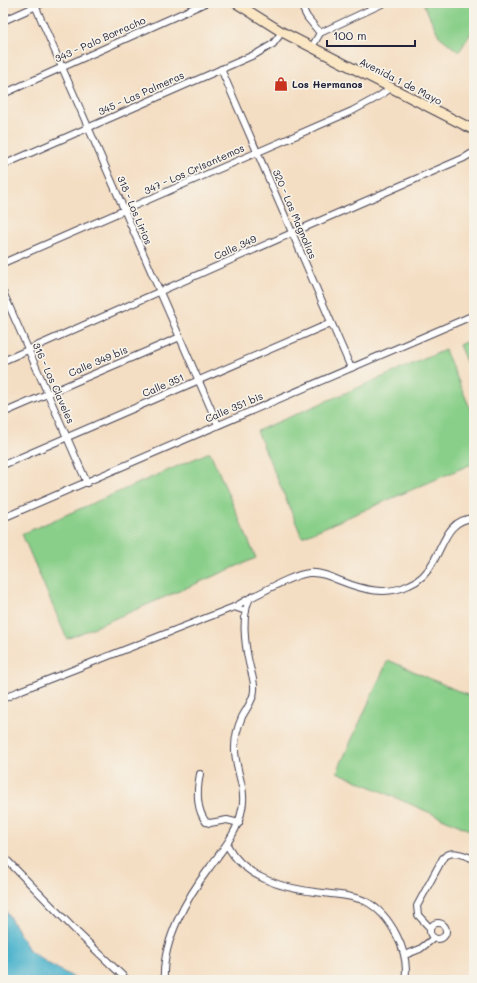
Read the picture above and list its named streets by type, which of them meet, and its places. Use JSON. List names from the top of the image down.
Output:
{
  "streets": {
    "main road": ["Avenida 1 de Mayo"],
    "street": [
      "343 - Palo Borracho",
      "345 - Las Palmeras",
      "347 - Los Crisantemos",
      "318 - Los Lirios",
      "320 - Las Magnolias",
      "Calle 349",
      "Calle 349 bis",
      "316 - Los Claveles",
      "Calle 351",
      "Calle 351 bis"
    ]
  },
  "crossings": [
    ["343 - Palo Borracho", "318 - Los Lirios"],
    ["Avenida 1 de Mayo", "345 - Las Palmeras"],
    ["Avenida 1 de Mayo", "347 - Los Crisantemos"],
    ["345 - Las Palmeras", "318 - Los Lirios"],
    ["345 - Las Palmeras", "320 - Las Magnolias"],
    ["347 - Los Crisantemos", "318 - Los Lirios"],
    ["347 - Los Crisantemos", "320 - Las Magnolias"],
    ["318 - Los Lirios", "Calle 349"],
    ["318 - Los Lirios", "Calle 349 bis"],
    ["318 - Los Lirios", "Calle 351"],
    ["318 - Los Lirios", "Calle 351 bis"],
    ["320 - Las Magnolias", "Calle 349"],
    ["320 - Las Magnolias", "Calle 351"],
    ["320 - Las Magnolias", "Calle 351 bis"],
    ["Calle 349", "316 - Los Claveles"],
    ["Calle 349 bis", "316 - Los Claveles"],
    ["316 - Los Claveles", "Calle 351"],
    ["316 - Los Claveles", "Calle 351 bis"]
  ],
  "places": {
    "shop": ["Los Hermanos"]
  },
  "scale_bar": "100 m"
}
